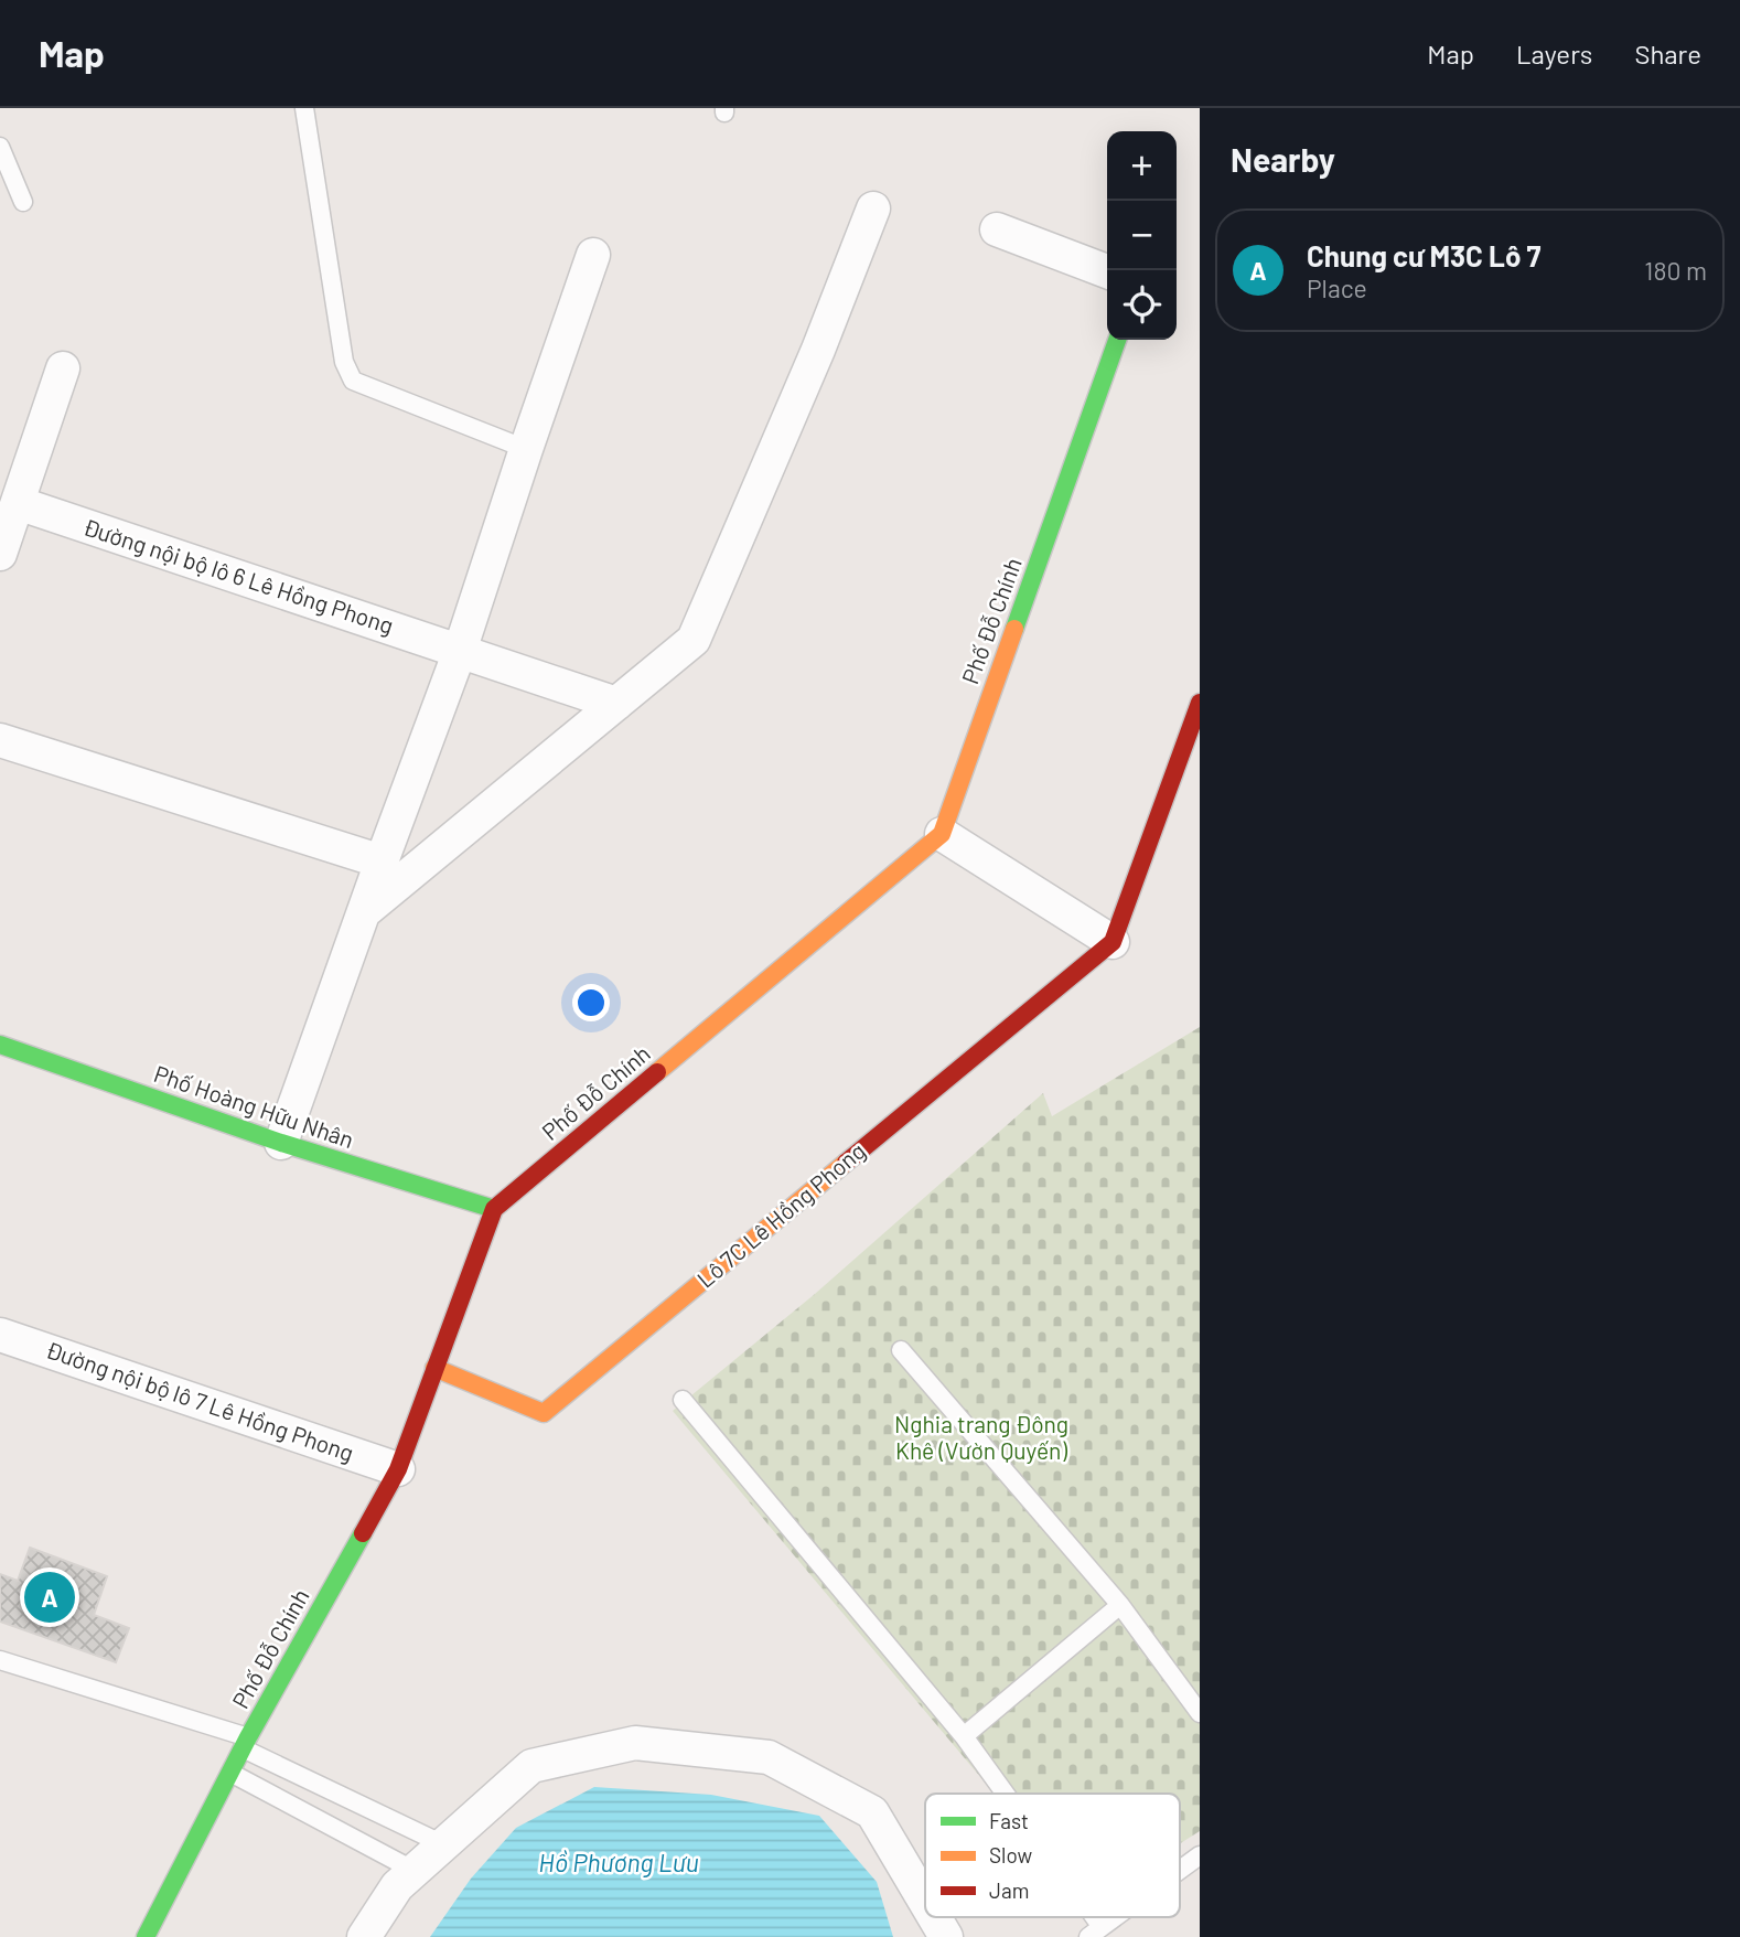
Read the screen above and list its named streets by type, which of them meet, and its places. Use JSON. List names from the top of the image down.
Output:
{
  "streets": {
    "street": [
      "Đường nội bộ lô 6 Lê Hồng Phong",
      "Phố Đỗ Chính",
      "Phố Hoàng Hữu Nhân",
      "Lô 7C Lê Hồng Phong",
      "Đường nội bộ lô 7 Lê Hồng Phong"
    ]
  },
  "crossings": [
    ["Phố Đỗ Chính", "Phố Hoàng Hữu Nhân"],
    ["Phố Đỗ Chính", "Lô 7C Lê Hồng Phong"],
    ["Phố Đỗ Chính", "Đường nội bộ lô 7 Lê Hồng Phong"]
  ],
  "water": ["Hồ Phương Lưu"],
  "parks": ["Nghia trang Đông Khê (Vườn Quyến)"],
  "legend": ["Fast", "Slow", "Jam"],
  "page": {
    "header": "Map",
    "nav": ["Map", "Layers", "Share"],
    "heading": "Nearby",
    "map_buttons": ["+", "−"],
    "list": [
      {
        "mark": "A",
        "name": "Chung cư M3C Lô 7",
        "note": "Place",
        "value": "180 m"
      }
    ],
    "pins": "A"
  }
}
